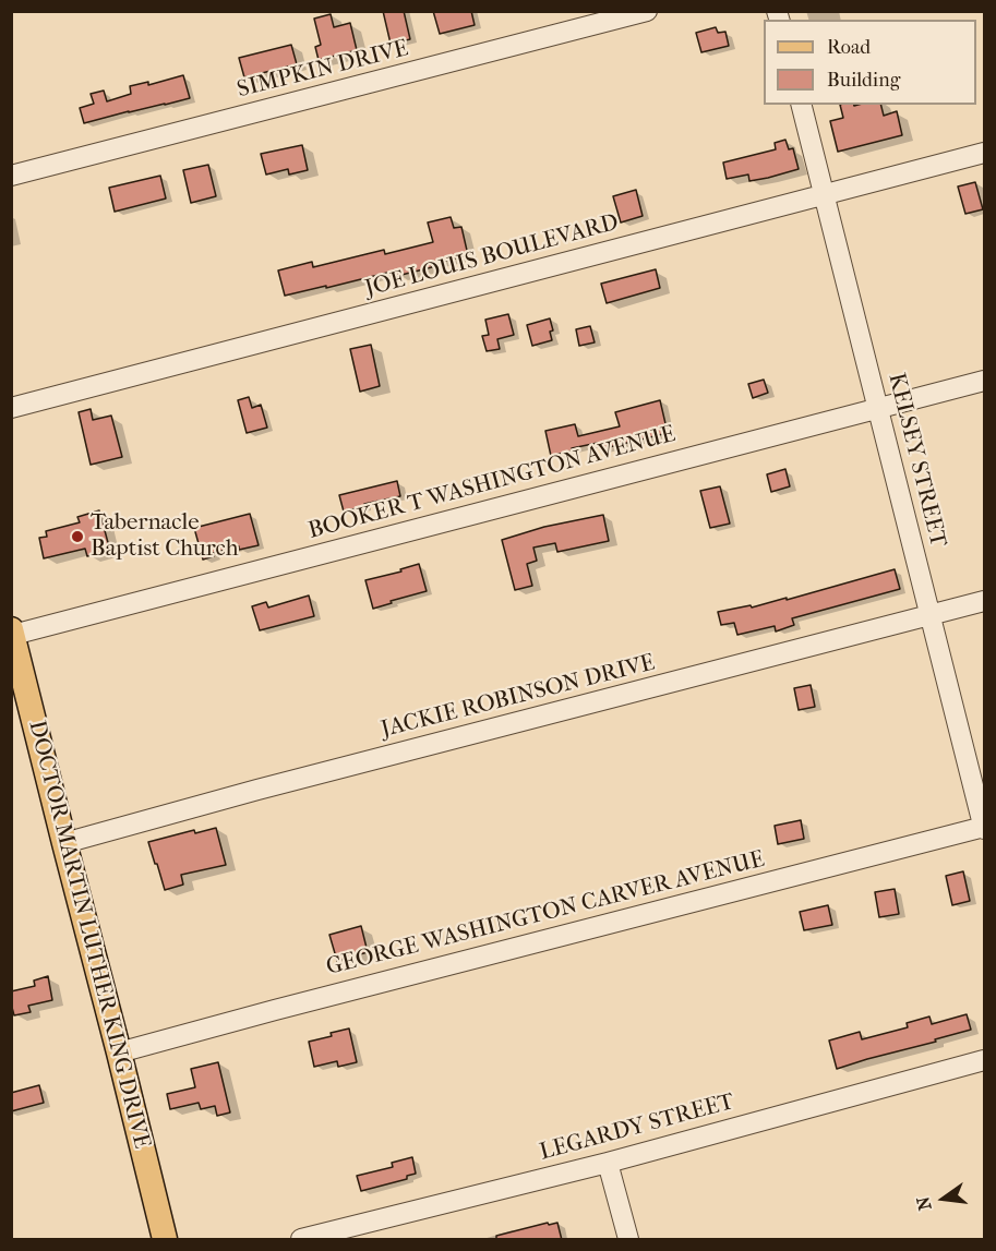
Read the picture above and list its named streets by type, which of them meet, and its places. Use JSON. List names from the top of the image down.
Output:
{
  "streets": {
    "main road": ["DOCTOR MARTIN LUTHER KING DRIVE"],
    "street": [
      "SIMPKIN DRIVE",
      "JOE LOUIS BOULEVARD",
      "KELSEY STREET",
      "BOOKER T WASHINGTON AVENUE",
      "JACKIE ROBINSON DRIVE",
      "GEORGE WASHINGTON CARVER AVENUE",
      "LEGARDY STREET"
    ]
  },
  "crossings": [
    ["JOE LOUIS BOULEVARD", "KELSEY STREET"],
    ["KELSEY STREET", "BOOKER T WASHINGTON AVENUE"],
    ["KELSEY STREET", "JACKIE ROBINSON DRIVE"],
    ["KELSEY STREET", "GEORGE WASHINGTON CARVER AVENUE"],
    ["BOOKER T WASHINGTON AVENUE", "DOCTOR MARTIN LUTHER KING DRIVE"],
    ["JACKIE ROBINSON DRIVE", "DOCTOR MARTIN LUTHER KING DRIVE"],
    ["GEORGE WASHINGTON CARVER AVENUE", "DOCTOR MARTIN LUTHER KING DRIVE"]
  ],
  "places": ["Tabernacle Baptist Church"],
  "legend": ["Road", "Building"],
  "north": "left"
}
